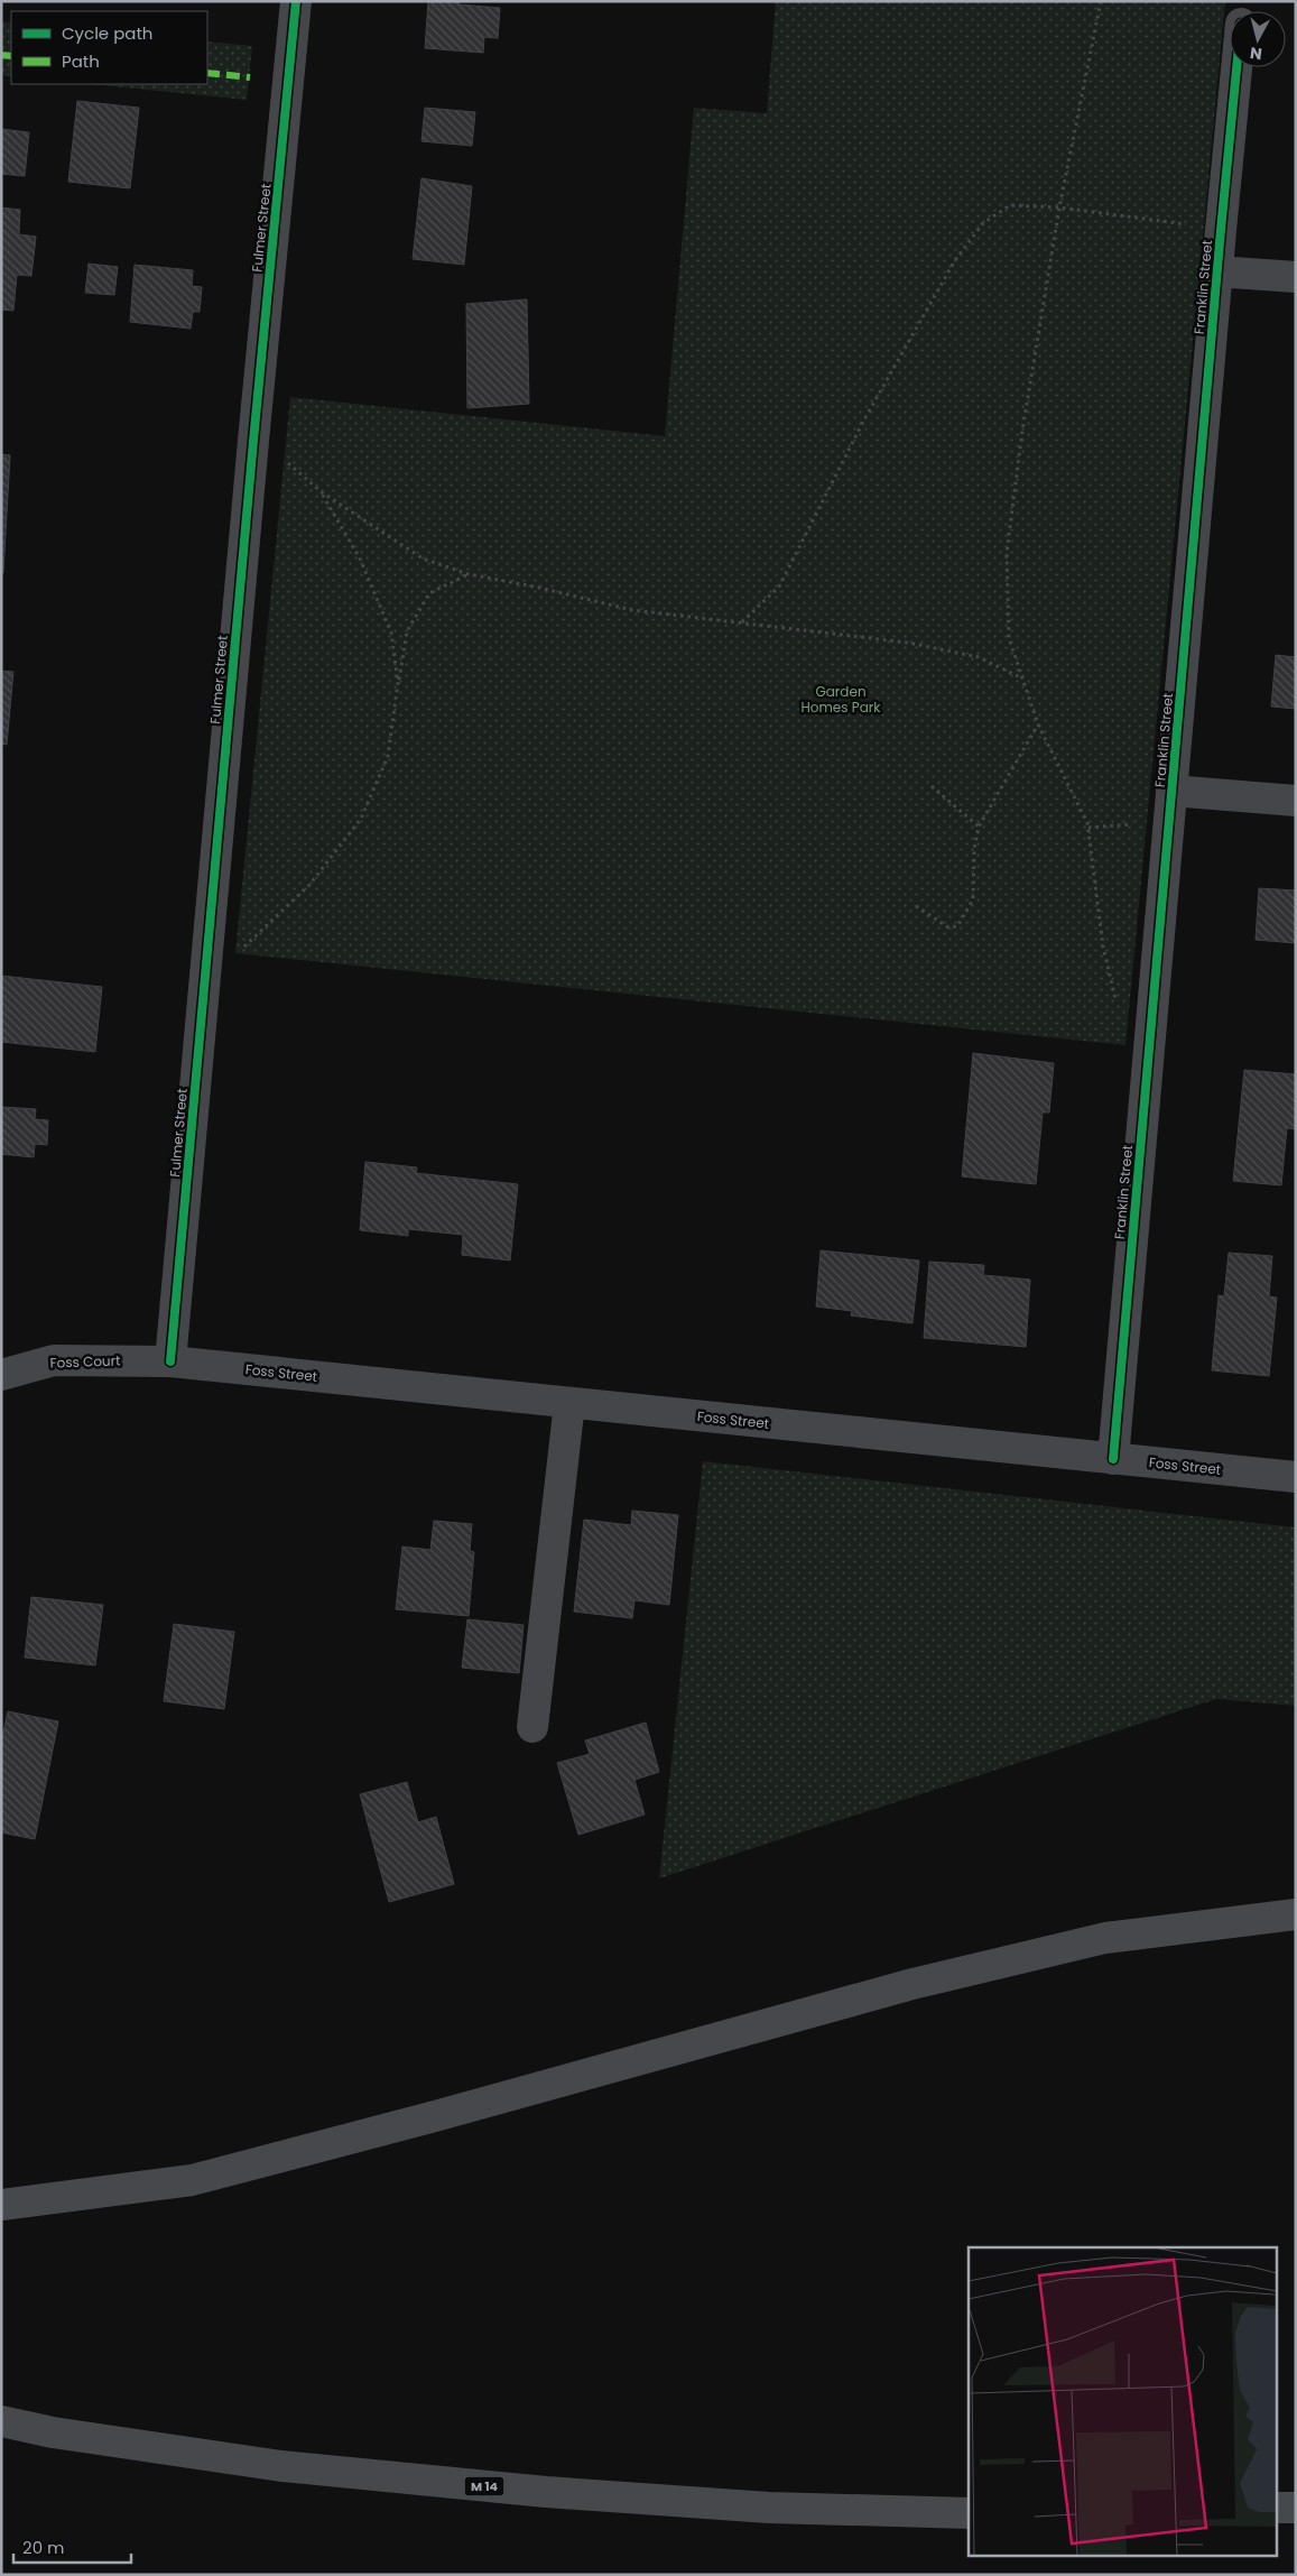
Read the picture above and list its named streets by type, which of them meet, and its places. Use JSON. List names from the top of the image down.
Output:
{
  "streets": {
    "highway": ["M 14"],
    "street": [
      "Fulmer Street",
      "Franklin Street",
      "Foss Court",
      "Foss Street"
    ]
  },
  "crossings": [
    ["Fulmer Street", "Foss Court"],
    ["Fulmer Street", "Foss Street"],
    ["Franklin Street", "Foss Street"],
    ["Foss Court", "Foss Street"]
  ],
  "parks": ["Garden Homes Park"],
  "legend": ["Cycle path", "Path"],
  "scale_bar": "20 m",
  "north": "bottom"
}
